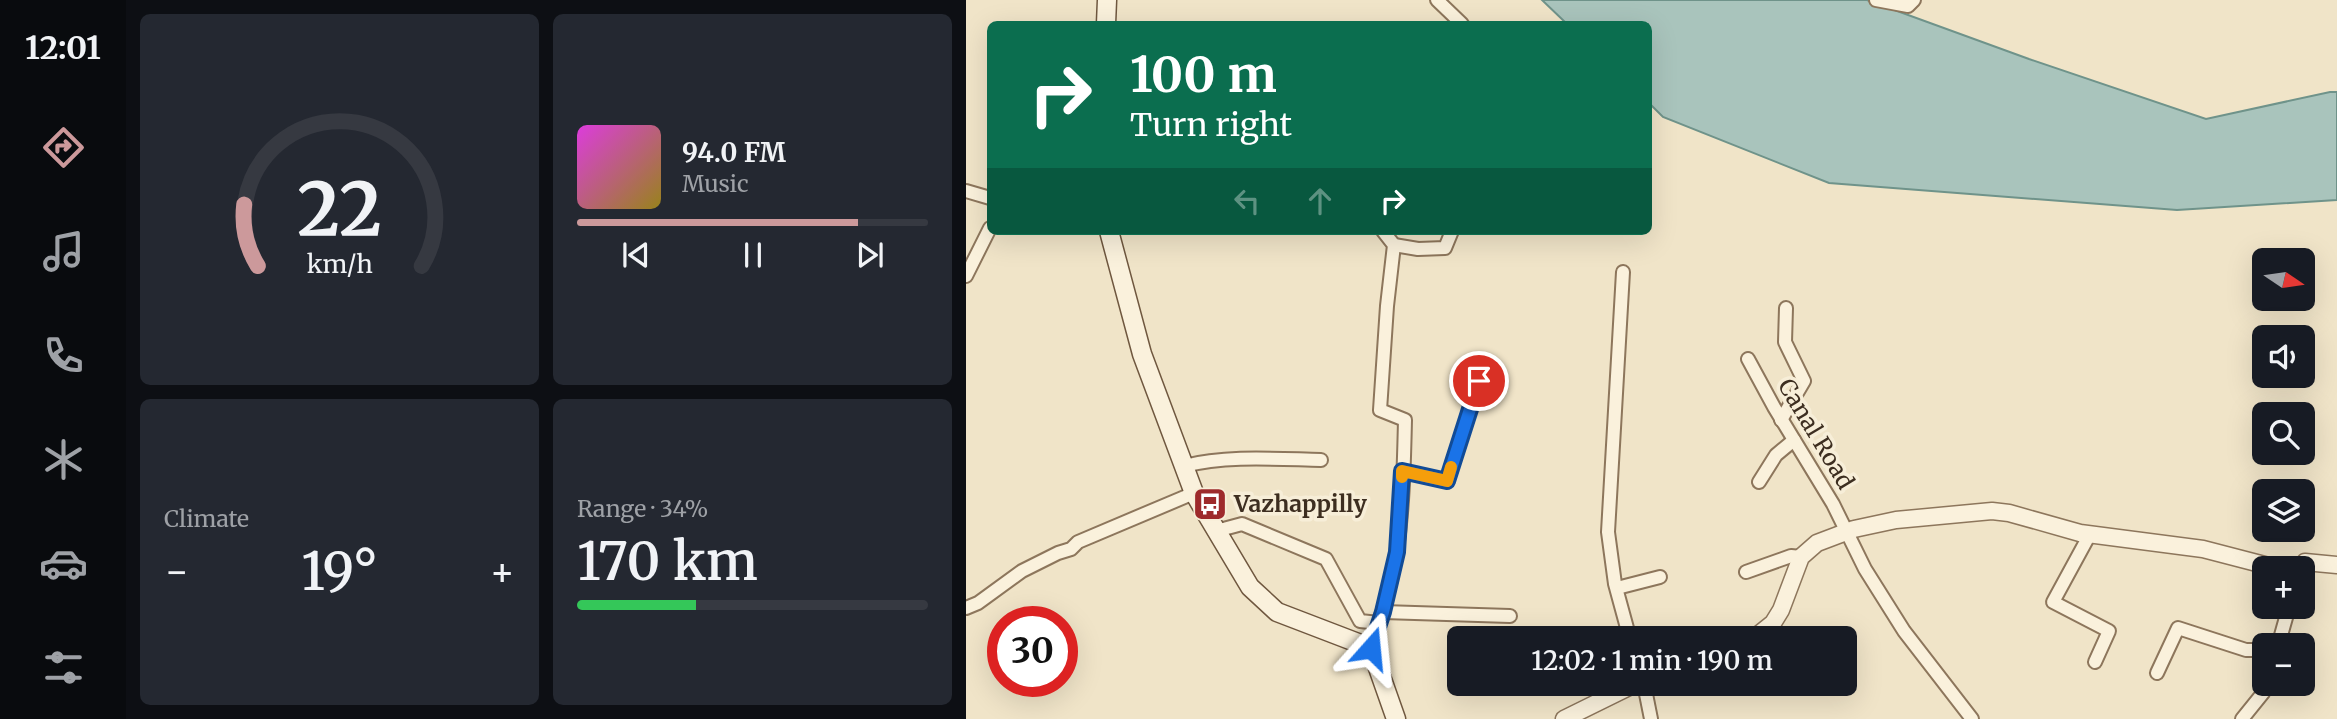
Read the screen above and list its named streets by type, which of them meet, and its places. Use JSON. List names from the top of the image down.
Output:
{
  "streets": {
    "street": ["Canal Road"]
  },
  "places": {
    "bus stop": ["Vazhappilly"]
  },
  "north": "right",
  "page": {
    "tabs": "12:01",
    "turn": ["100 m", "Turn right"],
    "song": ["94.0 FM", "Music"],
    "map_buttons": ["+", "−"],
    "tile": [
      "Climate",
      ["Range · 34%", "170 km"]
    ],
    "heat": ["−", "19°", "+"],
    "limit": "30",
    "trip": "12:02 · 1 min · 190 m",
    "gauge": ["22", "km/h"]
  }
}
